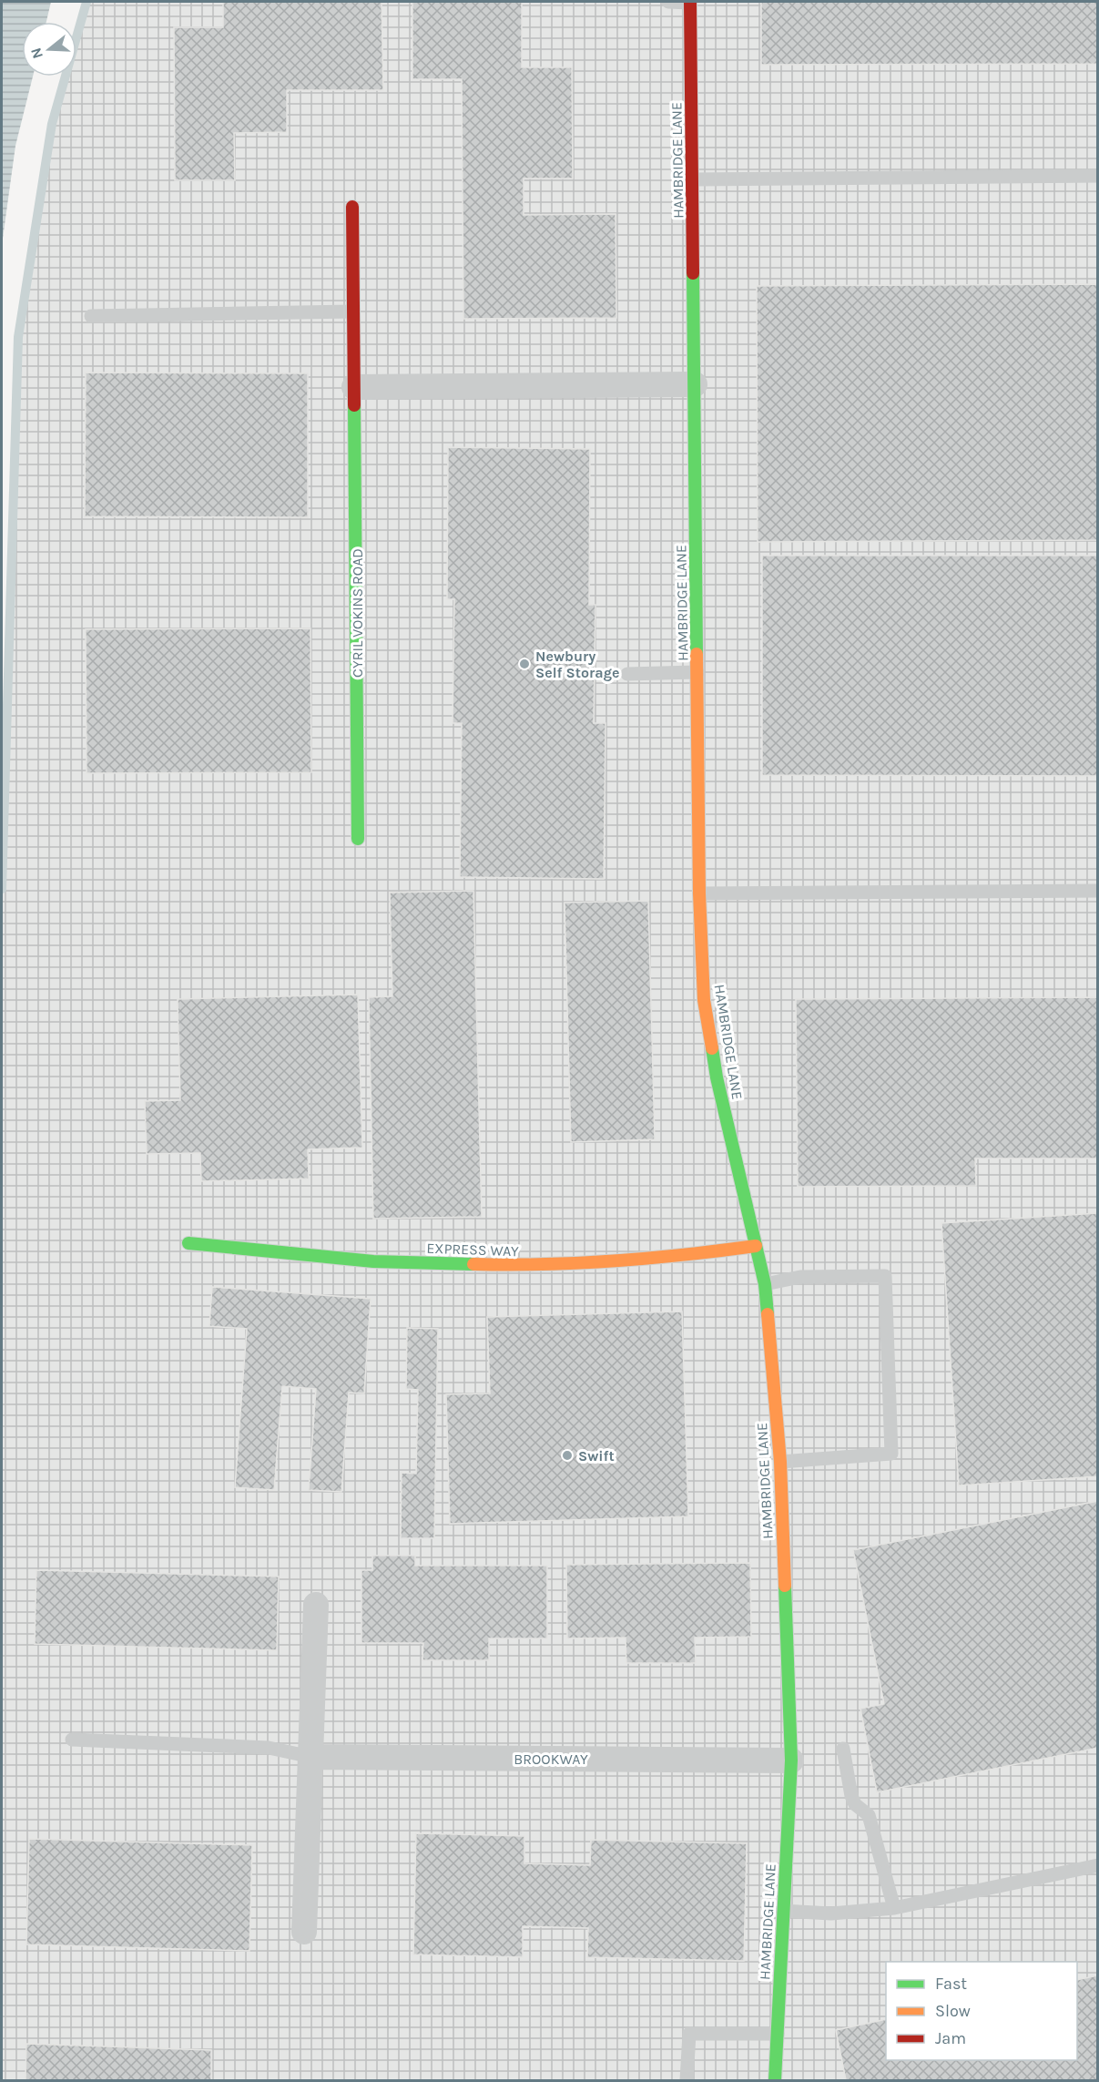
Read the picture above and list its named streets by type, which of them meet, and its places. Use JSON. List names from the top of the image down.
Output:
{
  "streets": {
    "street": [
      "HAMBRIDGE LANE",
      "CYRIL VOKINS ROAD",
      "EXPRESS WAY",
      "BROOKWAY"
    ]
  },
  "crossings": [
    ["HAMBRIDGE LANE", "EXPRESS WAY"],
    ["HAMBRIDGE LANE", "BROOKWAY"]
  ],
  "places": ["Newbury Self Storage", "Swift"],
  "legend": ["Fast", "Slow", "Jam"],
  "north": "left"
}
